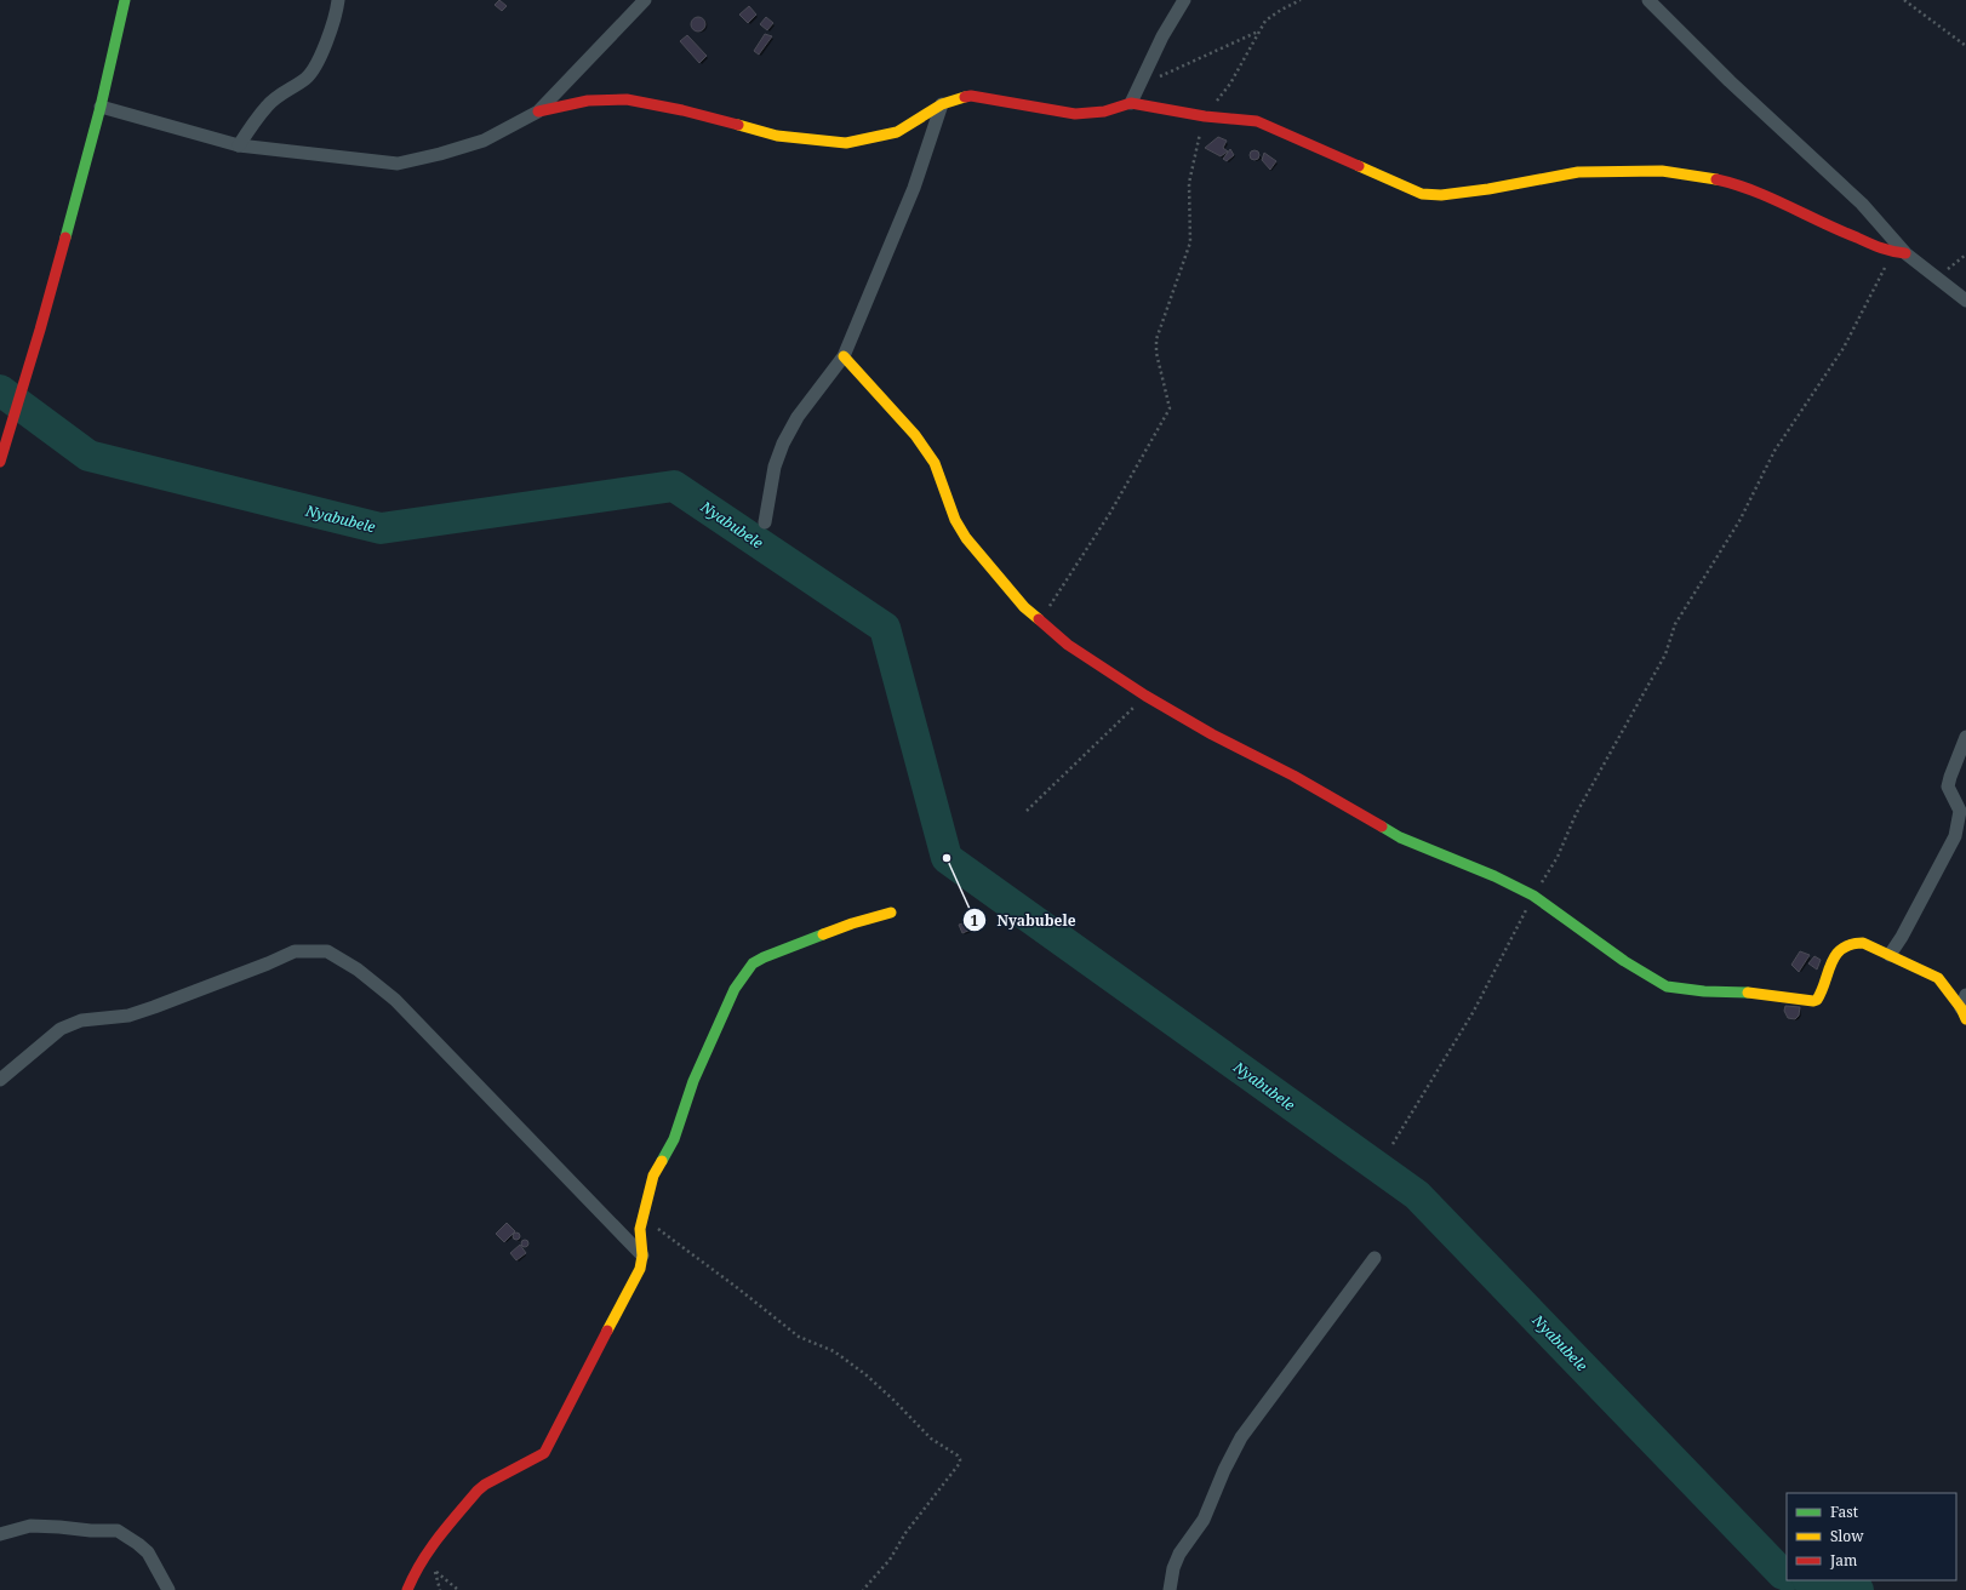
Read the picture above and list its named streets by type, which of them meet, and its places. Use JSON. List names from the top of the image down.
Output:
{
  "water": ["Nyabubele"],
  "places": ["Nyabubele"],
  "legend": ["Fast", "Slow", "Jam"]
}
